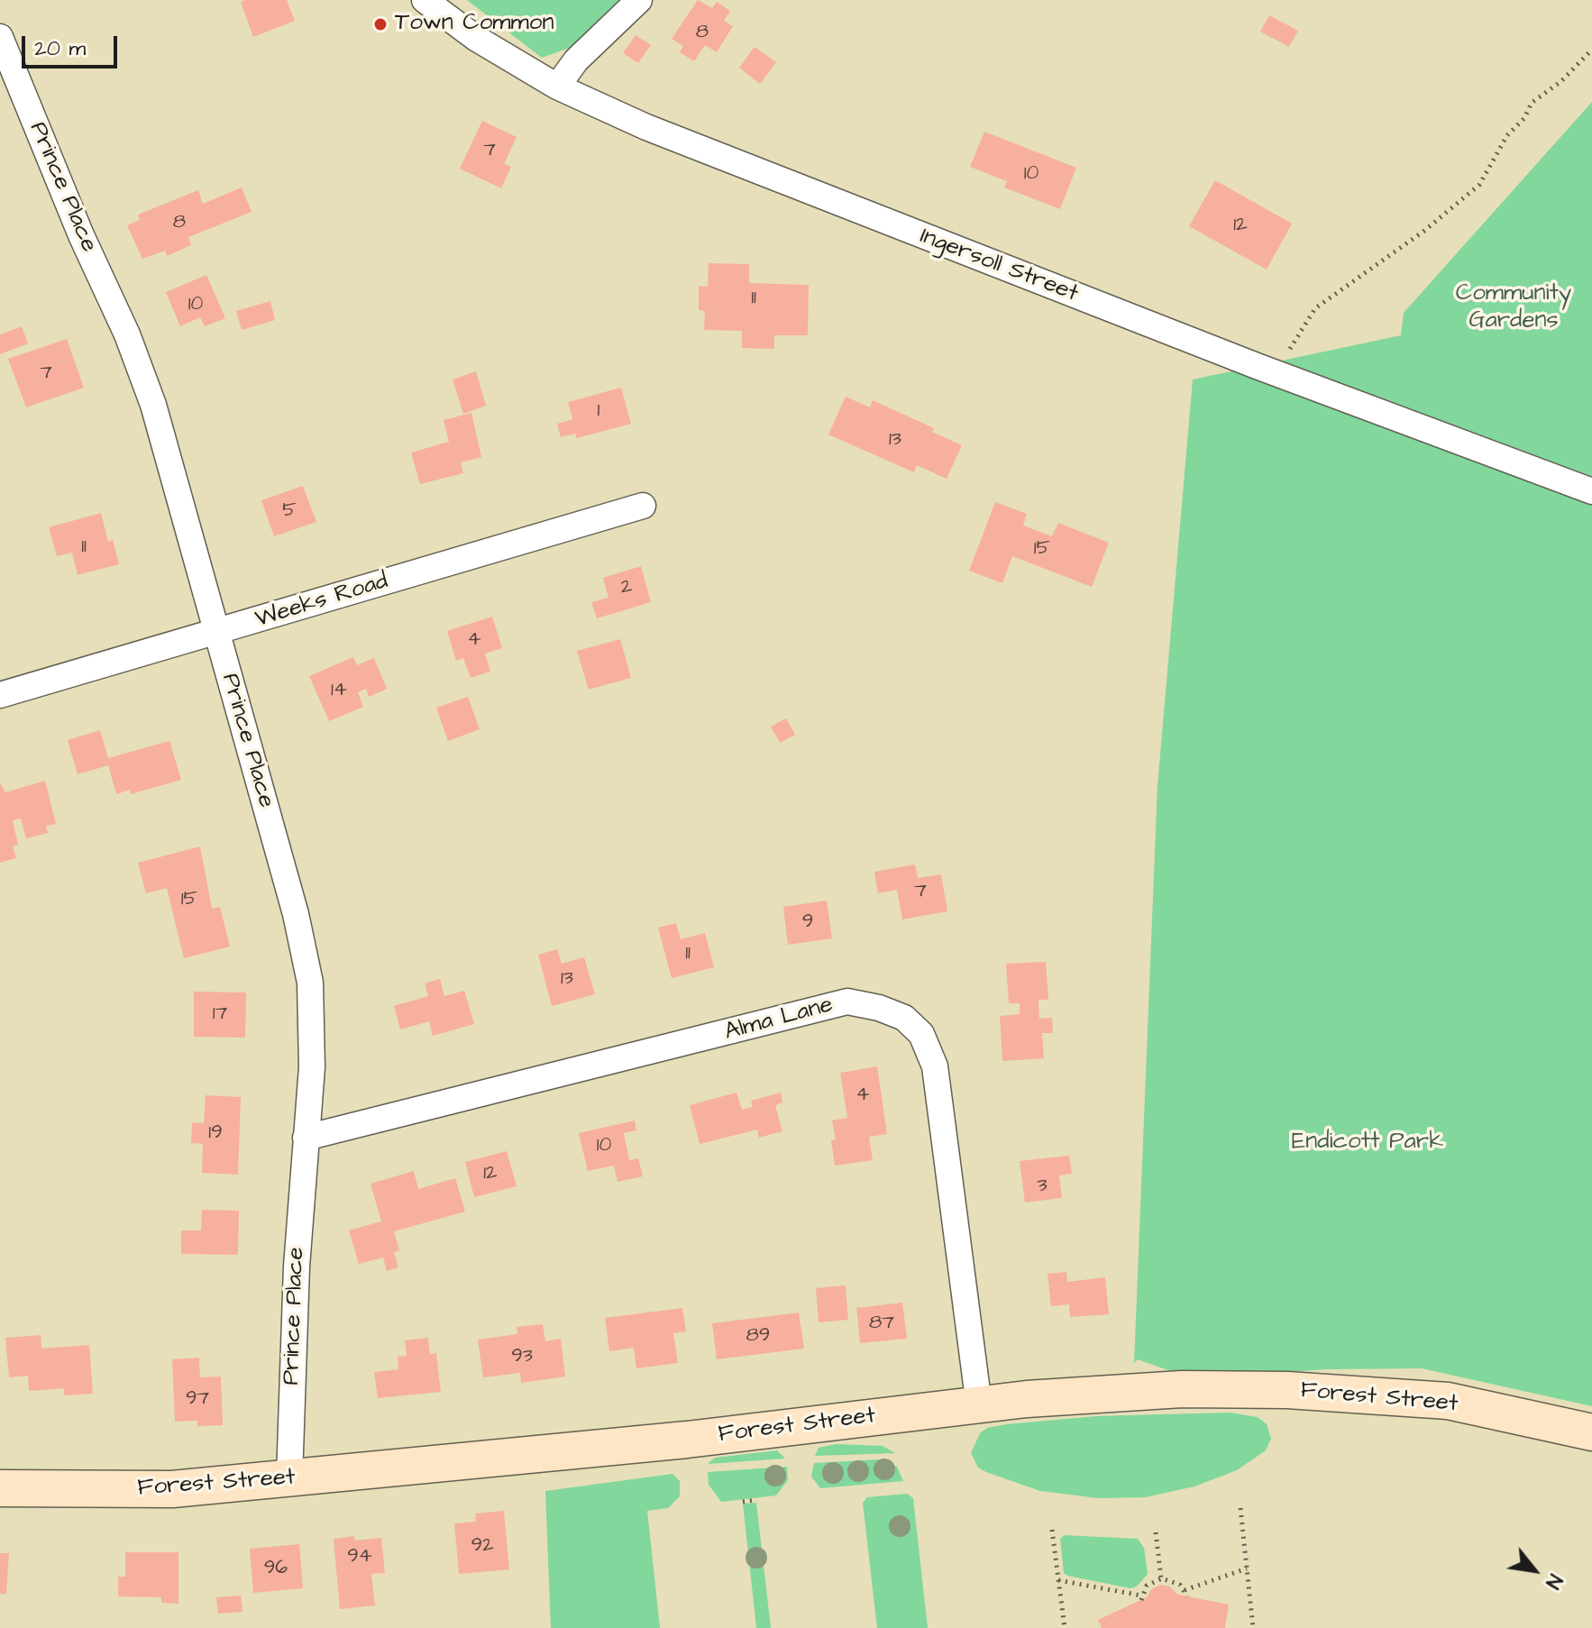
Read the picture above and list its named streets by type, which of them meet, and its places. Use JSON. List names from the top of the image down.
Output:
{
  "streets": {
    "street": [
      "Prince Place",
      "Ingersoll Street",
      "Weeks Road",
      "Alma Lane",
      "Forest Street"
    ]
  },
  "crossings": [
    ["Prince Place", "Weeks Road"],
    ["Prince Place", "Alma Lane"],
    ["Prince Place", "Forest Street"],
    ["Alma Lane", "Forest Street"]
  ],
  "parks": ["Community Gardens", "Endicott Park"],
  "places": ["Town Common"],
  "house_numbers": [
    "8",
    "7",
    "10",
    "8",
    "12",
    "11",
    "10",
    "7",
    "1",
    "13",
    "5",
    "11",
    "15",
    "2",
    "4",
    "14",
    "7",
    "15",
    "9",
    "11",
    "13",
    "17",
    "4",
    "19",
    "10",
    "12",
    "3",
    "87",
    "89",
    "93",
    "97",
    "92",
    "94",
    "96"
  ],
  "scale_bar": "20 m",
  "north": "bottom right"
}
